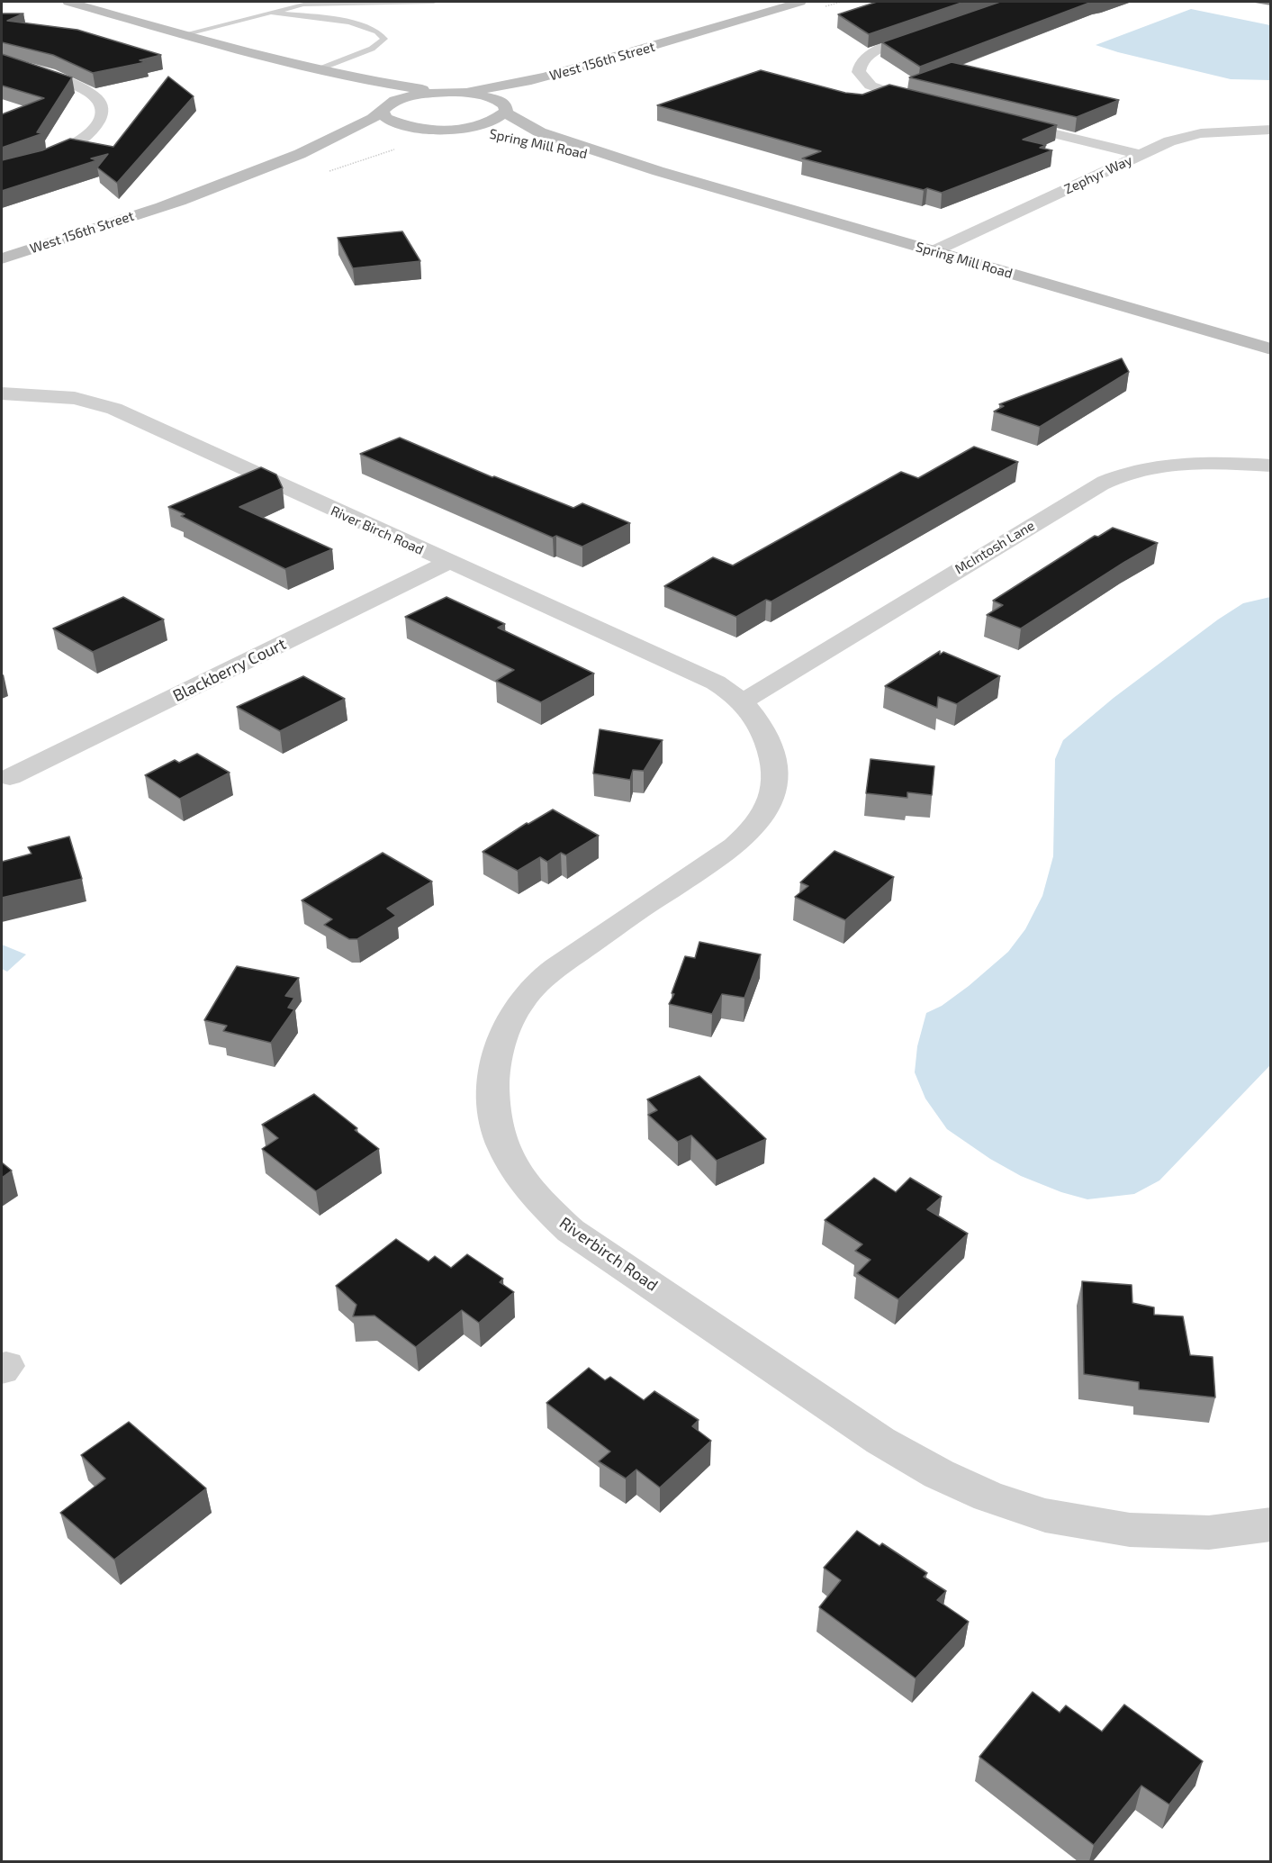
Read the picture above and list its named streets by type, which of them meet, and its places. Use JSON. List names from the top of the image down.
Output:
{
  "streets": {
    "street": [
      "West 156th Street",
      "Spring Mill Road",
      "Zephyr Way",
      "River Birch Road",
      "McIntosh Lane",
      "Blackberry Court",
      "Riverbirch Road"
    ]
  },
  "crossings": [
    ["West 156th Street", "Spring Mill Road"],
    ["Spring Mill Road", "Zephyr Way"],
    ["River Birch Road", "McIntosh Lane"],
    ["River Birch Road", "Blackberry Court"],
    ["River Birch Road", "Riverbirch Road"],
    ["McIntosh Lane", "Riverbirch Road"]
  ]
}
